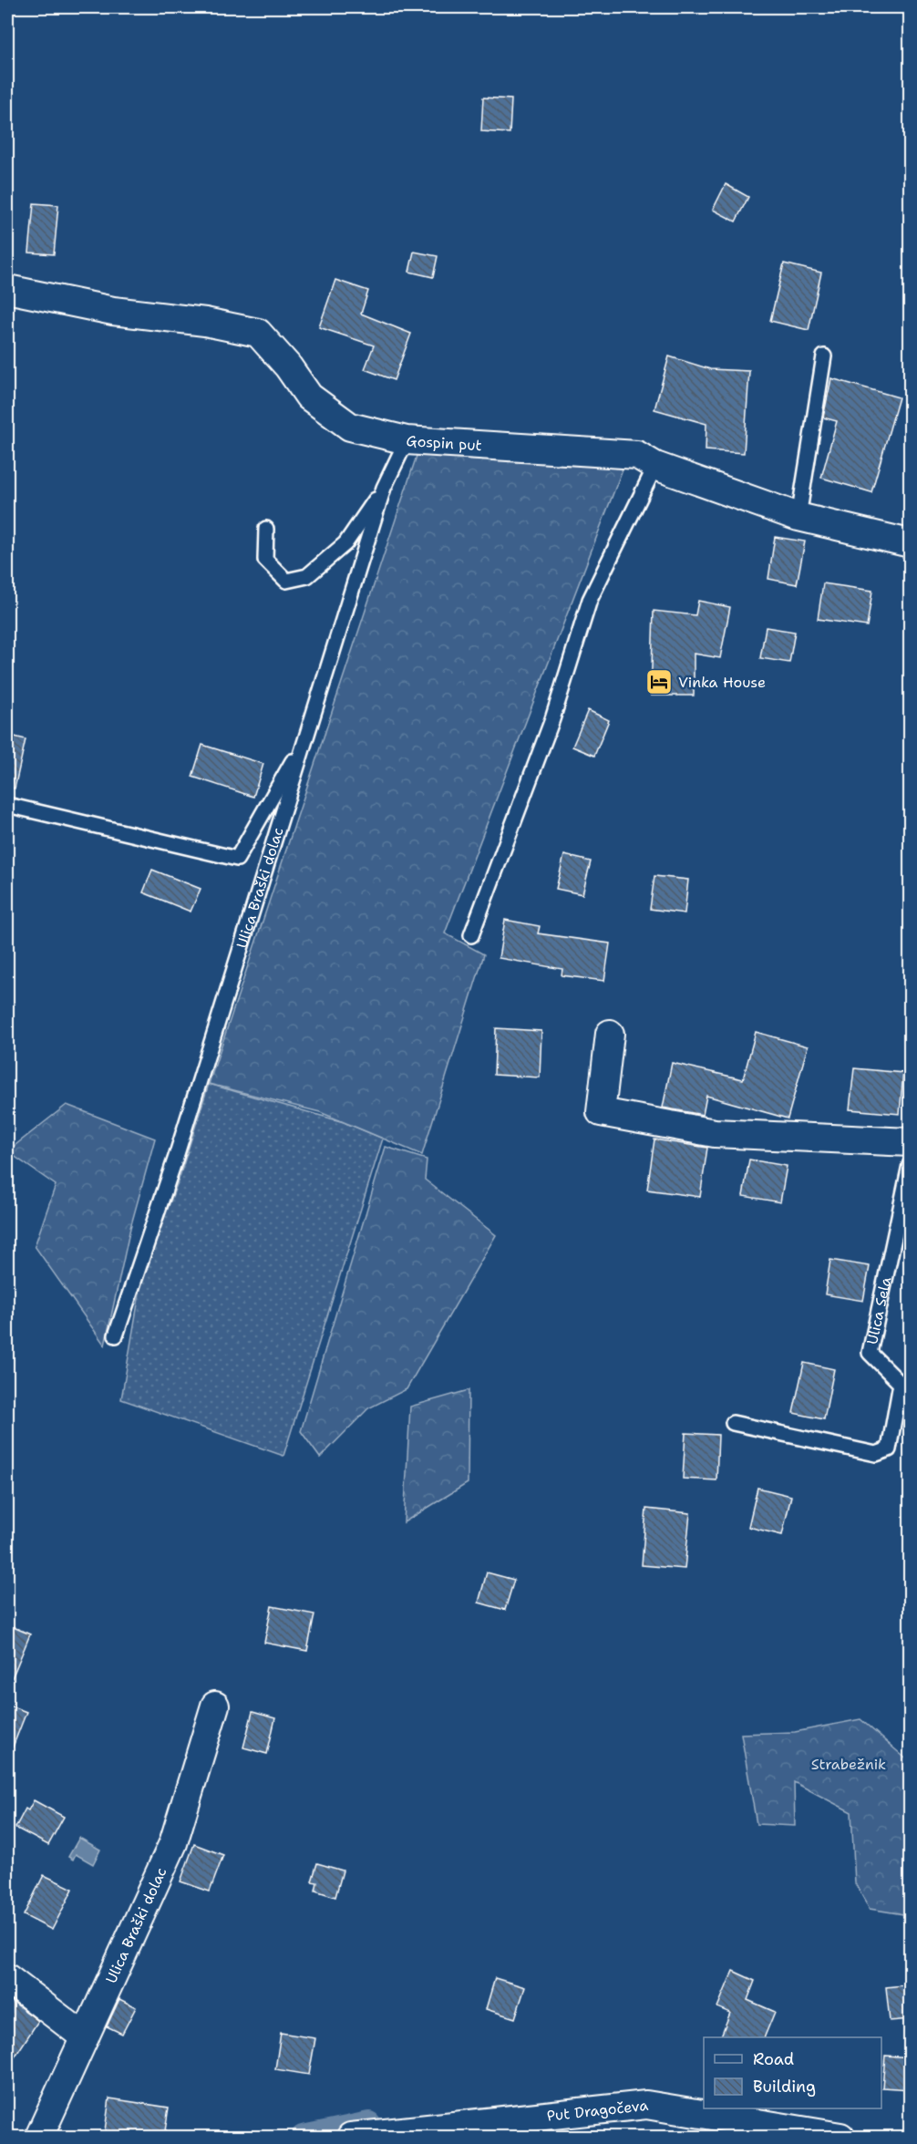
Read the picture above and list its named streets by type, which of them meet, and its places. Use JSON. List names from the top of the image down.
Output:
{
  "streets": {
    "street": ["Gospin put", "Ulica Braški dolac", "Put Dragočeva"],
    "lane": ["Ulica Sela"]
  },
  "crossings": [
    ["Gospin put", "Ulica Braški dolac"]
  ],
  "parks": ["Strabežnik"],
  "places": {
    "hotel": ["Vinka House"]
  },
  "legend": ["Road", "Building"]
}
